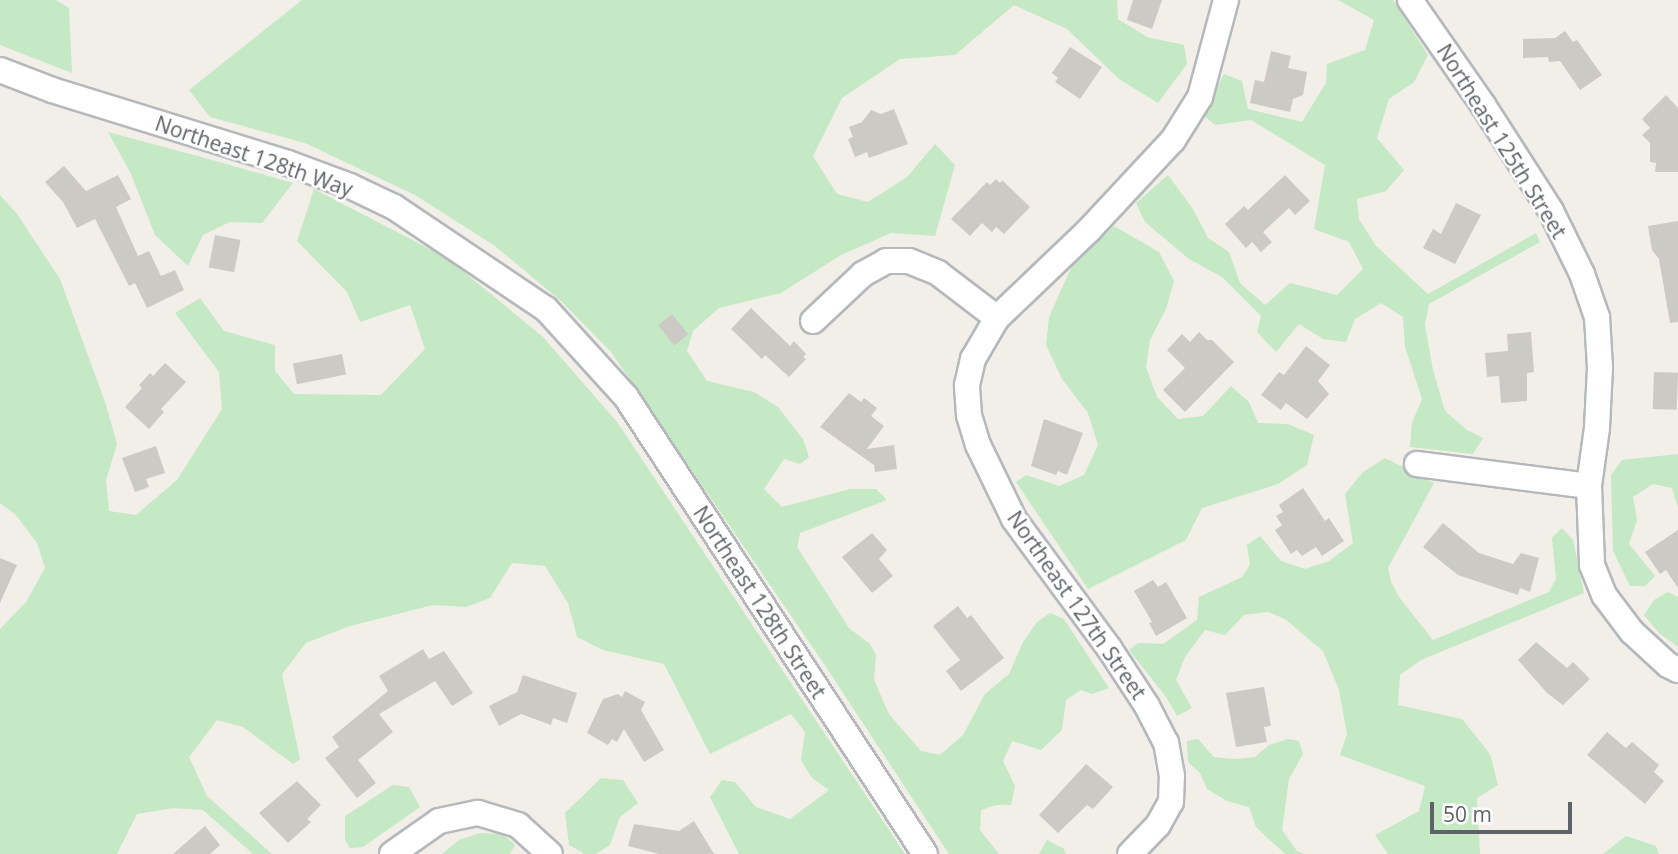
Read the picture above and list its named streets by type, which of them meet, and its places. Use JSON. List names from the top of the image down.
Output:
{
  "streets": {
    "street": [
      "Northeast 125th Street",
      "Northeast 128th Way",
      "Northeast 128th Street",
      "Northeast 127th Street"
    ]
  },
  "crossings": [
    ["Northeast 128th Way", "Northeast 128th Street"]
  ],
  "scale_bar": "50 m"
}
